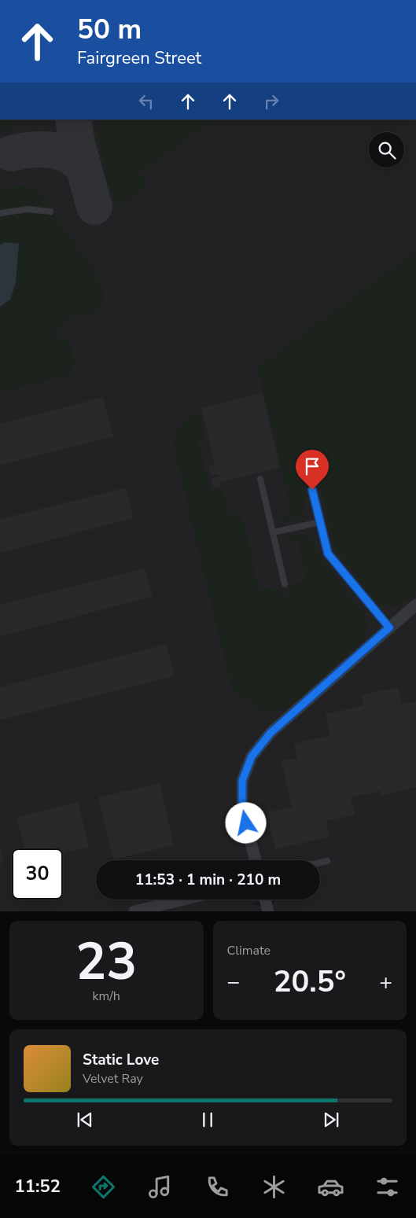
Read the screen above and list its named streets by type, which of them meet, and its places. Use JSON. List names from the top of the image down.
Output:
{
  "page": {
    "turn": ["50 m", "Fairgreen Street"],
    "limit": "30",
    "trip": "11:53 · 1 min · 210 m",
    "tile": [
      ["23", "km/h"],
      "Climate"
    ],
    "heat": ["−", "20.5°", "+"],
    "song": ["Static Love", "Velvet Ray"],
    "tabs": "11:52"
  }
}
